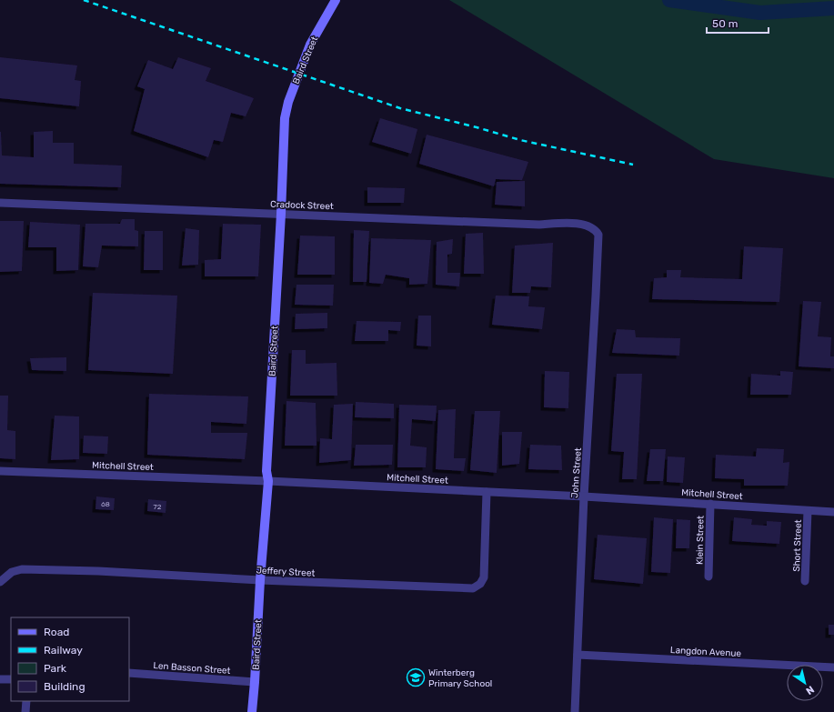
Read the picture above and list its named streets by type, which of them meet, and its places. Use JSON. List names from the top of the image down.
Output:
{
  "streets": {
    "street": [
      "Baird Street",
      "Cradock Street",
      "Mitchell Street",
      "John Street",
      "Klein Street",
      "Short Street",
      "Jeffery Street",
      "Langdon Avenue",
      "Len Basson Street"
    ]
  },
  "crossings": [
    ["Baird Street", "Cradock Street"],
    ["Baird Street", "Mitchell Street"],
    ["Baird Street", "Jeffery Street"],
    ["Baird Street", "Len Basson Street"],
    ["Cradock Street", "John Street"],
    ["Mitchell Street", "John Street"],
    ["Mitchell Street", "Klein Street"],
    ["Mitchell Street", "Short Street"],
    ["Mitchell Street", "Jeffery Street"],
    ["John Street", "Langdon Avenue"]
  ],
  "places": {
    "school or university": ["Winterberg Primary School"]
  },
  "house_numbers": ["68", "72"],
  "legend": [
    "Road",
    "Railway",
    "Park",
    "Building"
  ],
  "scale_bar": "50 m",
  "north": "bottom right"
}
